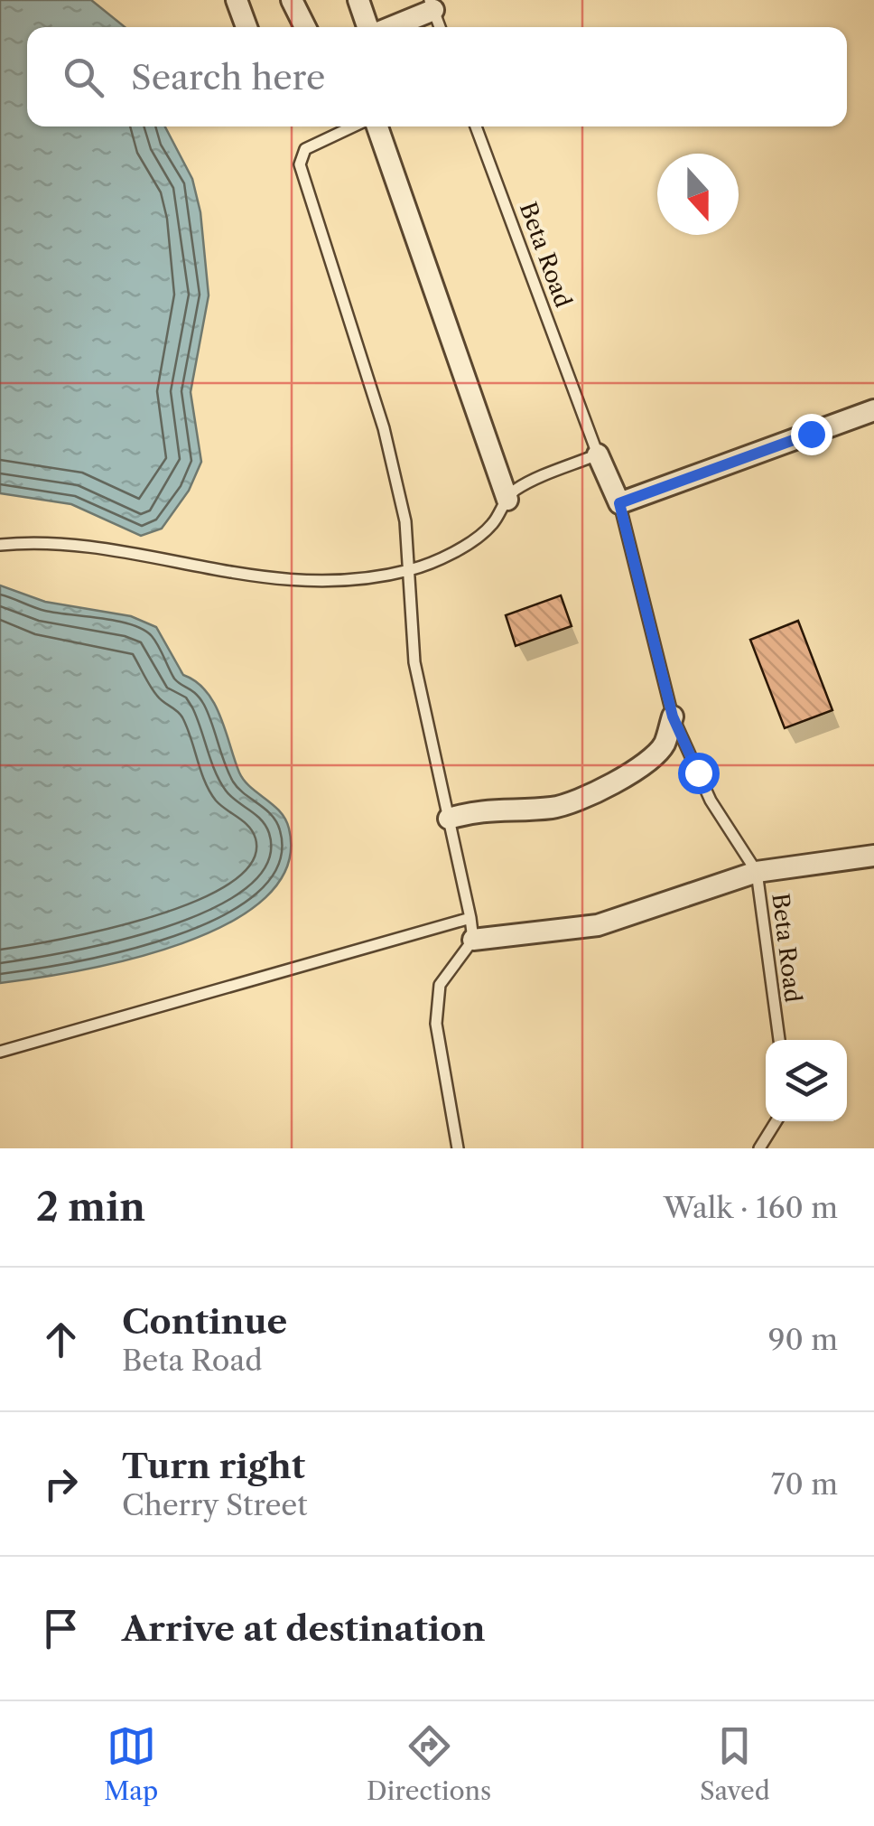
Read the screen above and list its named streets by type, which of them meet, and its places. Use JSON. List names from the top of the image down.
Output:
{
  "streets": {
    "lane": ["Beta Road"]
  },
  "north": "bottom",
  "page": {
    "search": "Search here",
    "heading": ["2 min", "Walk · 160 m"],
    "list": [
      ["Continue", "Beta Road", "90 m"],
      ["Turn right", "Cherry Street", "70 m"],
      "Arrive at destination"
    ],
    "nav": ["Map", "Directions", "Saved"]
  }
}
